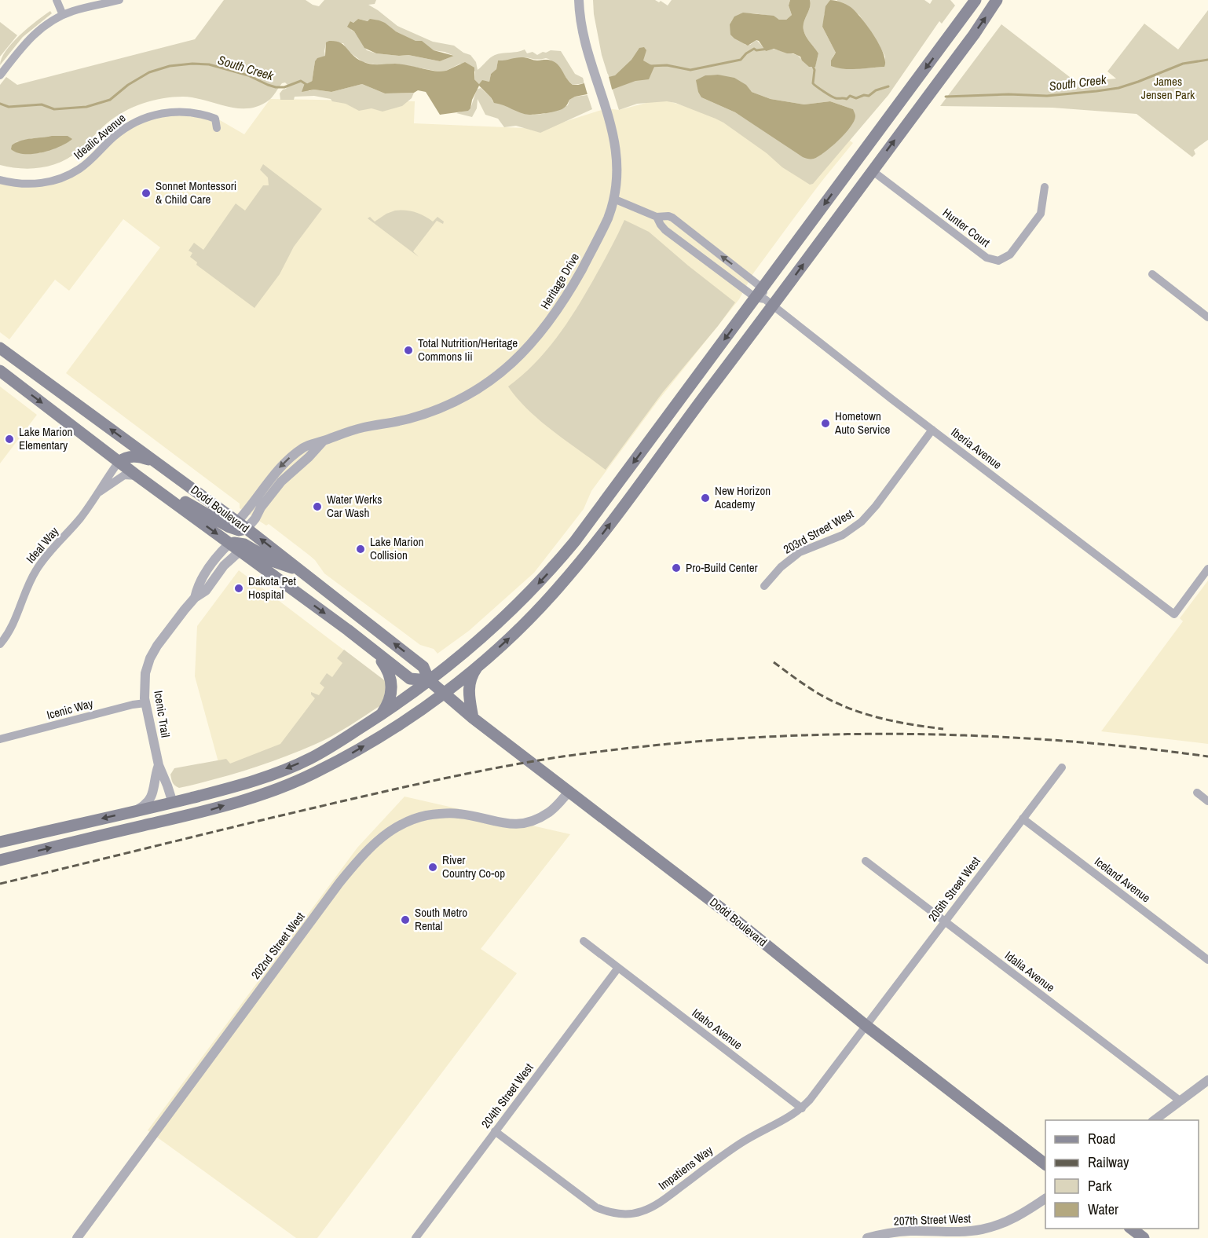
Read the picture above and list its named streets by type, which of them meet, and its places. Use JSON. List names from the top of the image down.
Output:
{
  "streets": {
    "main road": ["Dodd Boulevard"],
    "street": [
      "Idealic Avenue",
      "Hunter Court",
      "Heritage Drive",
      "Iberia Avenue",
      "203rd Street West",
      "Ideal Way",
      "Icenic Way",
      "Icenic Trail",
      "Iceland Avenue",
      "205th Street West",
      "202nd Street West",
      "Idalia Avenue",
      "Idaho Avenue",
      "204th Street West",
      "Impatiens Way",
      "207th Street West"
    ]
  },
  "crossings": [
    ["Heritage Drive", "Iberia Avenue"],
    ["Heritage Drive", "Dodd Boulevard"],
    ["Iberia Avenue", "203rd Street West"],
    ["Dodd Boulevard", "Ideal Way"],
    ["Dodd Boulevard", "Icenic Trail"],
    ["Dodd Boulevard", "205th Street West"],
    ["Dodd Boulevard", "202nd Street West"],
    ["Dodd Boulevard", "Impatiens Way"],
    ["Icenic Way", "Icenic Trail"],
    ["Iceland Avenue", "205th Street West"],
    ["205th Street West", "Idalia Avenue"],
    ["205th Street West", "Impatiens Way"],
    ["Idaho Avenue", "204th Street West"],
    ["Idaho Avenue", "Impatiens Way"],
    ["204th Street West", "Impatiens Way"]
  ],
  "water": ["South Creek"],
  "parks": ["James Jensen Park"],
  "places": [
    "Sonnet Montessori & Child Care",
    "Total Nutrition/Heritage Commons Iii",
    "Hometown Auto Service",
    "Lake Marion Elementary",
    "New Horizon Academy",
    "Water Werks Car Wash",
    "Lake Marion Collision",
    "Pro-Build Center",
    "Dakota Pet Hospital",
    "River Country Co-op",
    "South Metro Rental"
  ],
  "legend": [
    "Road",
    "Railway",
    "Park",
    "Water"
  ]
}
